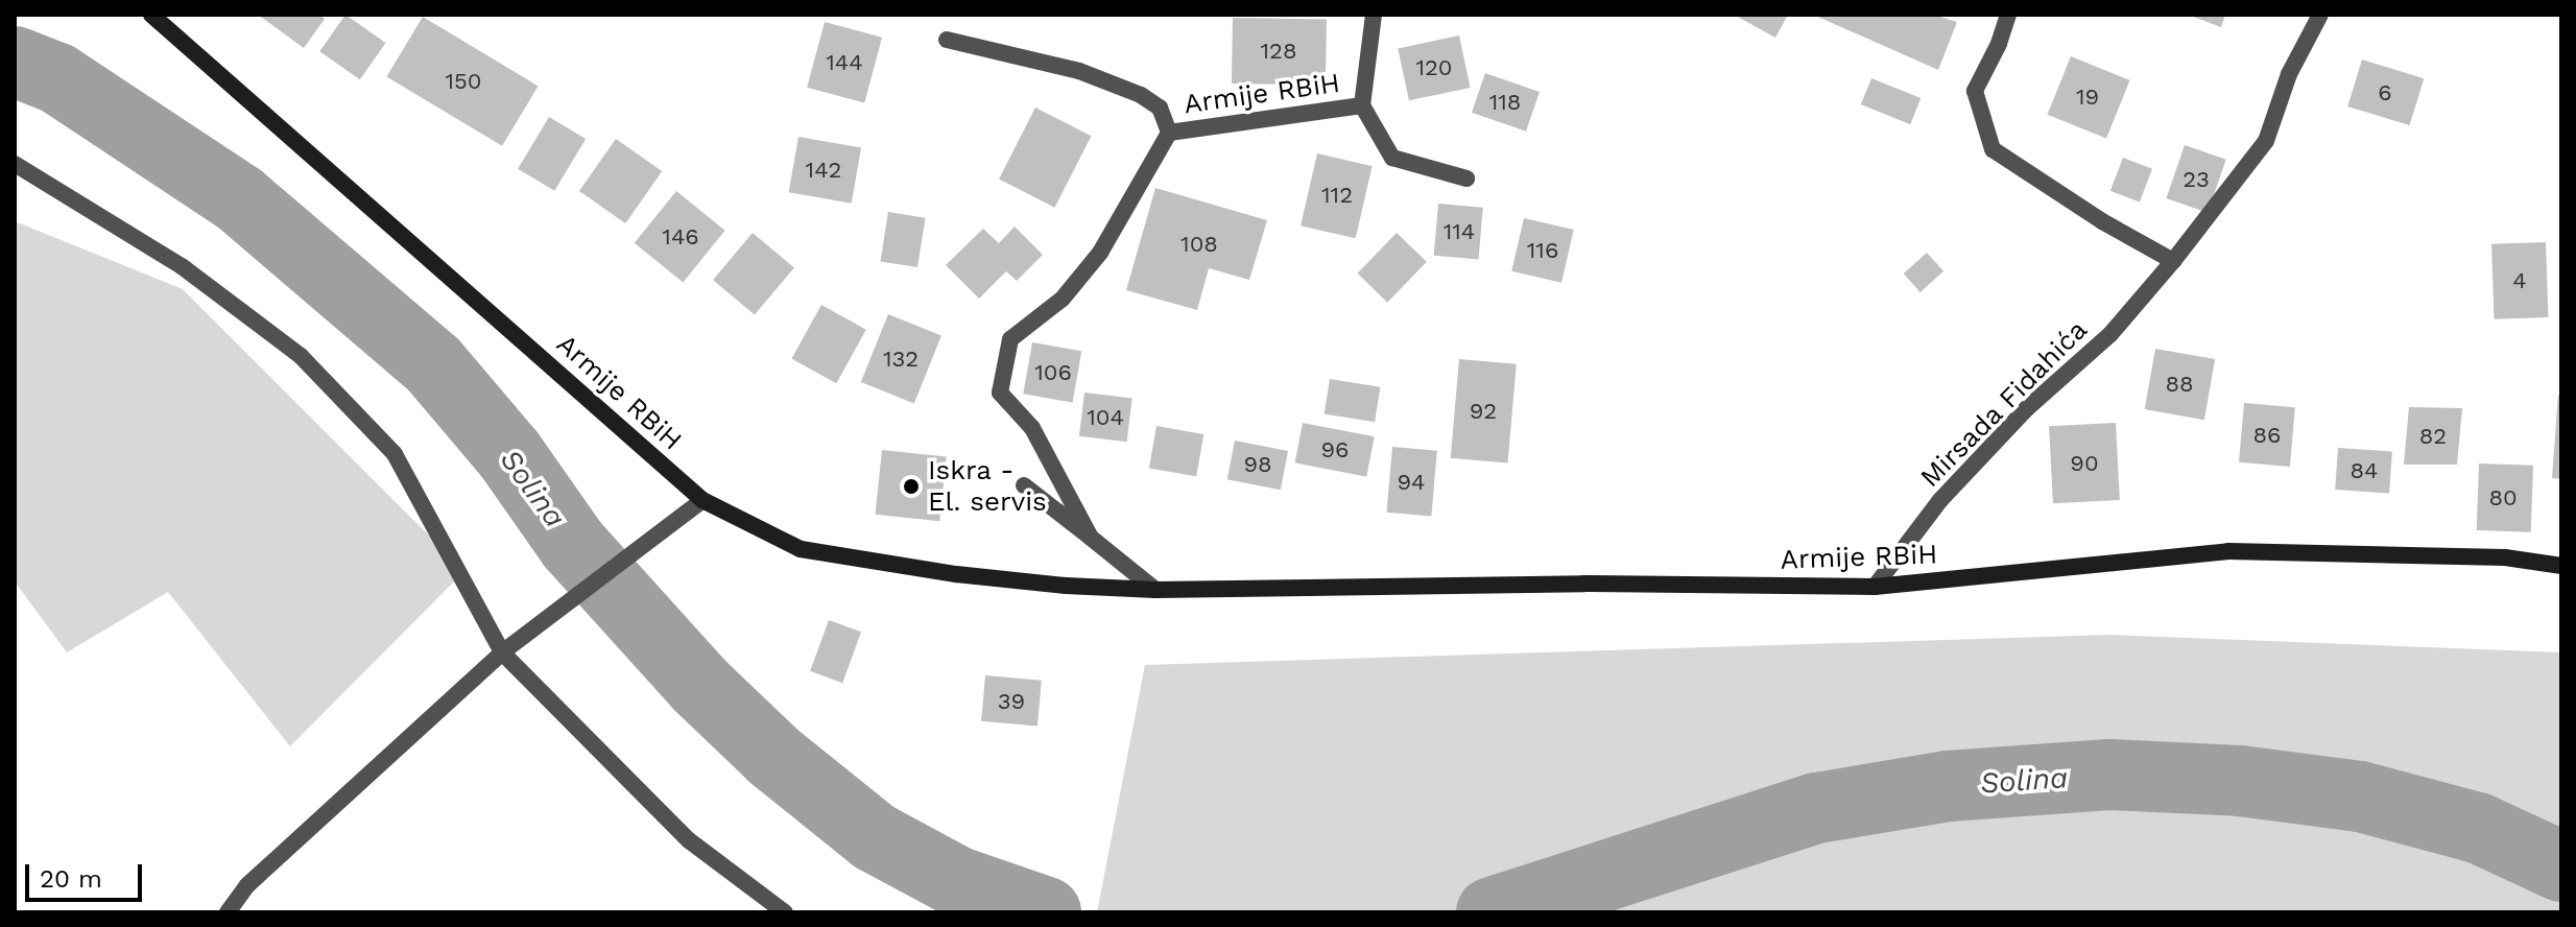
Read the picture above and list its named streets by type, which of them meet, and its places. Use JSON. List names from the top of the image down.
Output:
{
  "streets": {
    "main road": ["Armije RBiH"],
    "street": ["Mirsada Fidahića"]
  },
  "crossings": [
    ["Armije RBiH", "Mirsada Fidahića"]
  ],
  "water": ["Solina"],
  "places": ["Iskra - El. servis"],
  "house_numbers": [
    "128",
    "144",
    "120",
    "150",
    "6",
    "19",
    "118",
    "142",
    "23",
    "112",
    "114",
    "146",
    "108",
    "116",
    "4",
    "132",
    "106",
    "88",
    "92",
    "104",
    "86",
    "82",
    "96",
    "90",
    "98",
    "84",
    "94",
    "80",
    "39"
  ],
  "scale_bar": "20 m"
}
